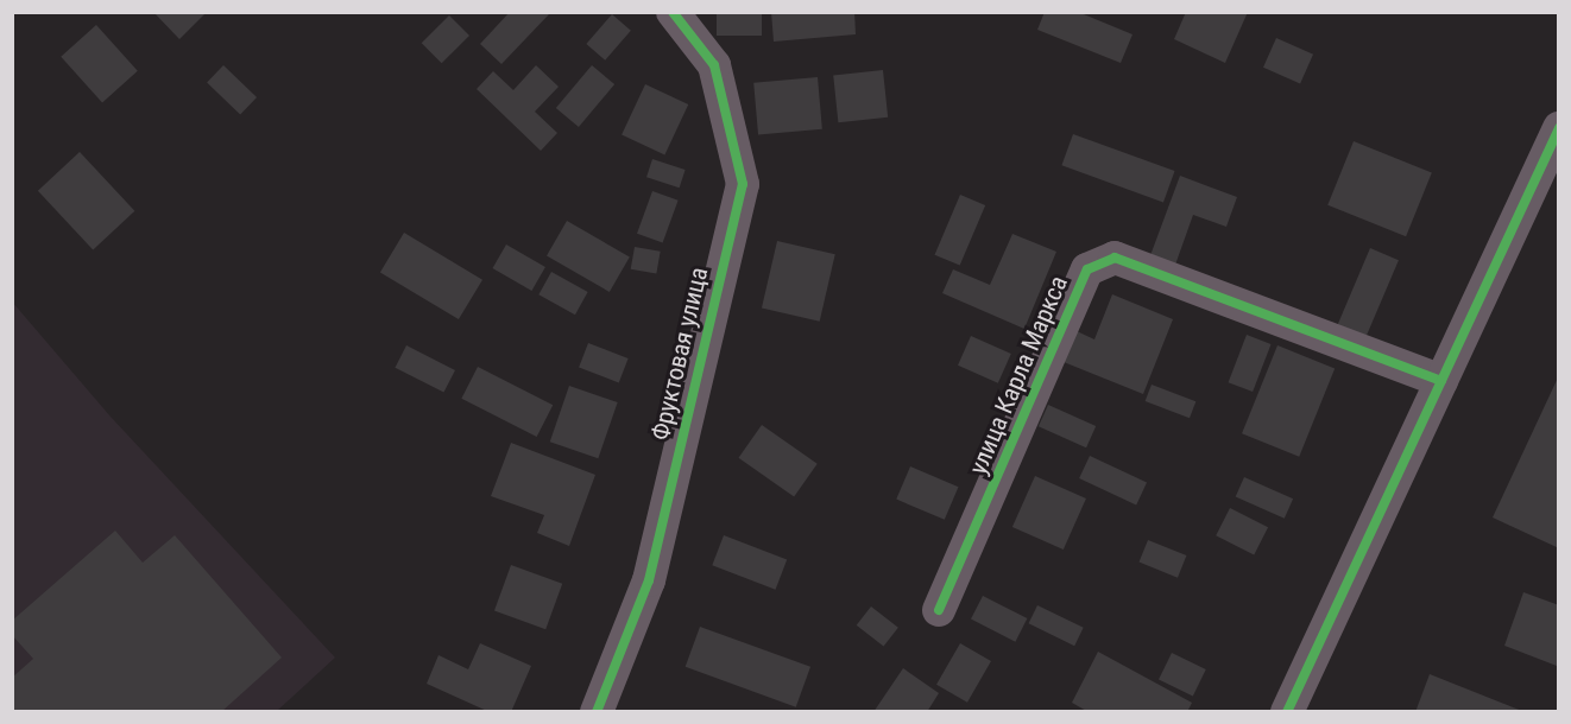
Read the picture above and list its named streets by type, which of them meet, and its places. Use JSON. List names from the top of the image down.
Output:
{
  "streets": {
    "street": ["Фруктовая улица", "улица Карла Маркса"]
  }
}
